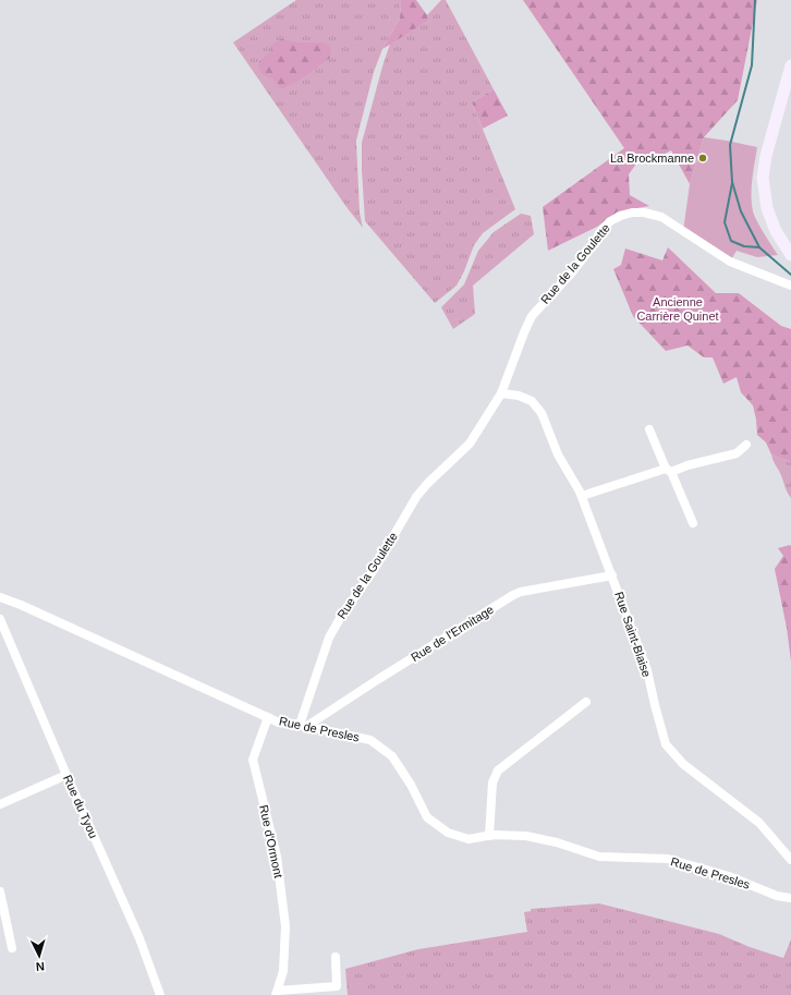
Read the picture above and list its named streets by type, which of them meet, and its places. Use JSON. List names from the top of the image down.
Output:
{
  "streets": {
    "street": [
      "Rue de la Goulette",
      "Rue de l'Ermitage",
      "Rue Saint-Blaise",
      "Rue de Presles",
      "Rue du Tyou",
      "Rue d'Ormont"
    ]
  },
  "crossings": [
    ["Rue de la Goulette", "Rue de l'Ermitage"],
    ["Rue de la Goulette", "Rue Saint-Blaise"],
    ["Rue de la Goulette", "Rue de Presles"],
    ["Rue de l'Ermitage", "Rue Saint-Blaise"],
    ["Rue de l'Ermitage", "Rue de Presles"],
    ["Rue de Presles", "Rue d'Ormont"]
  ],
  "parks": ["Ancienne Carrière Quinet"],
  "places": ["La Brockmanne"],
  "north": "bottom"
}
